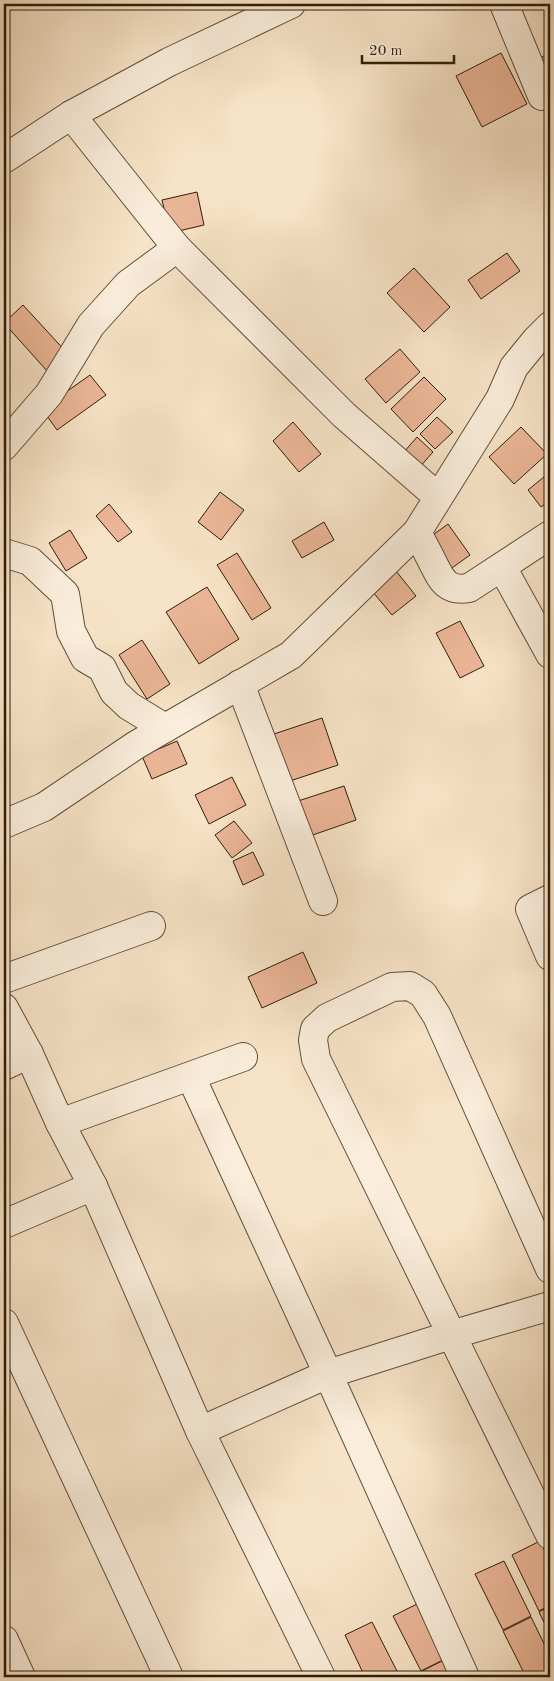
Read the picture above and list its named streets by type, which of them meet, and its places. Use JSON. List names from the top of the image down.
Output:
{
  "scale_bar": "20 m"
}
